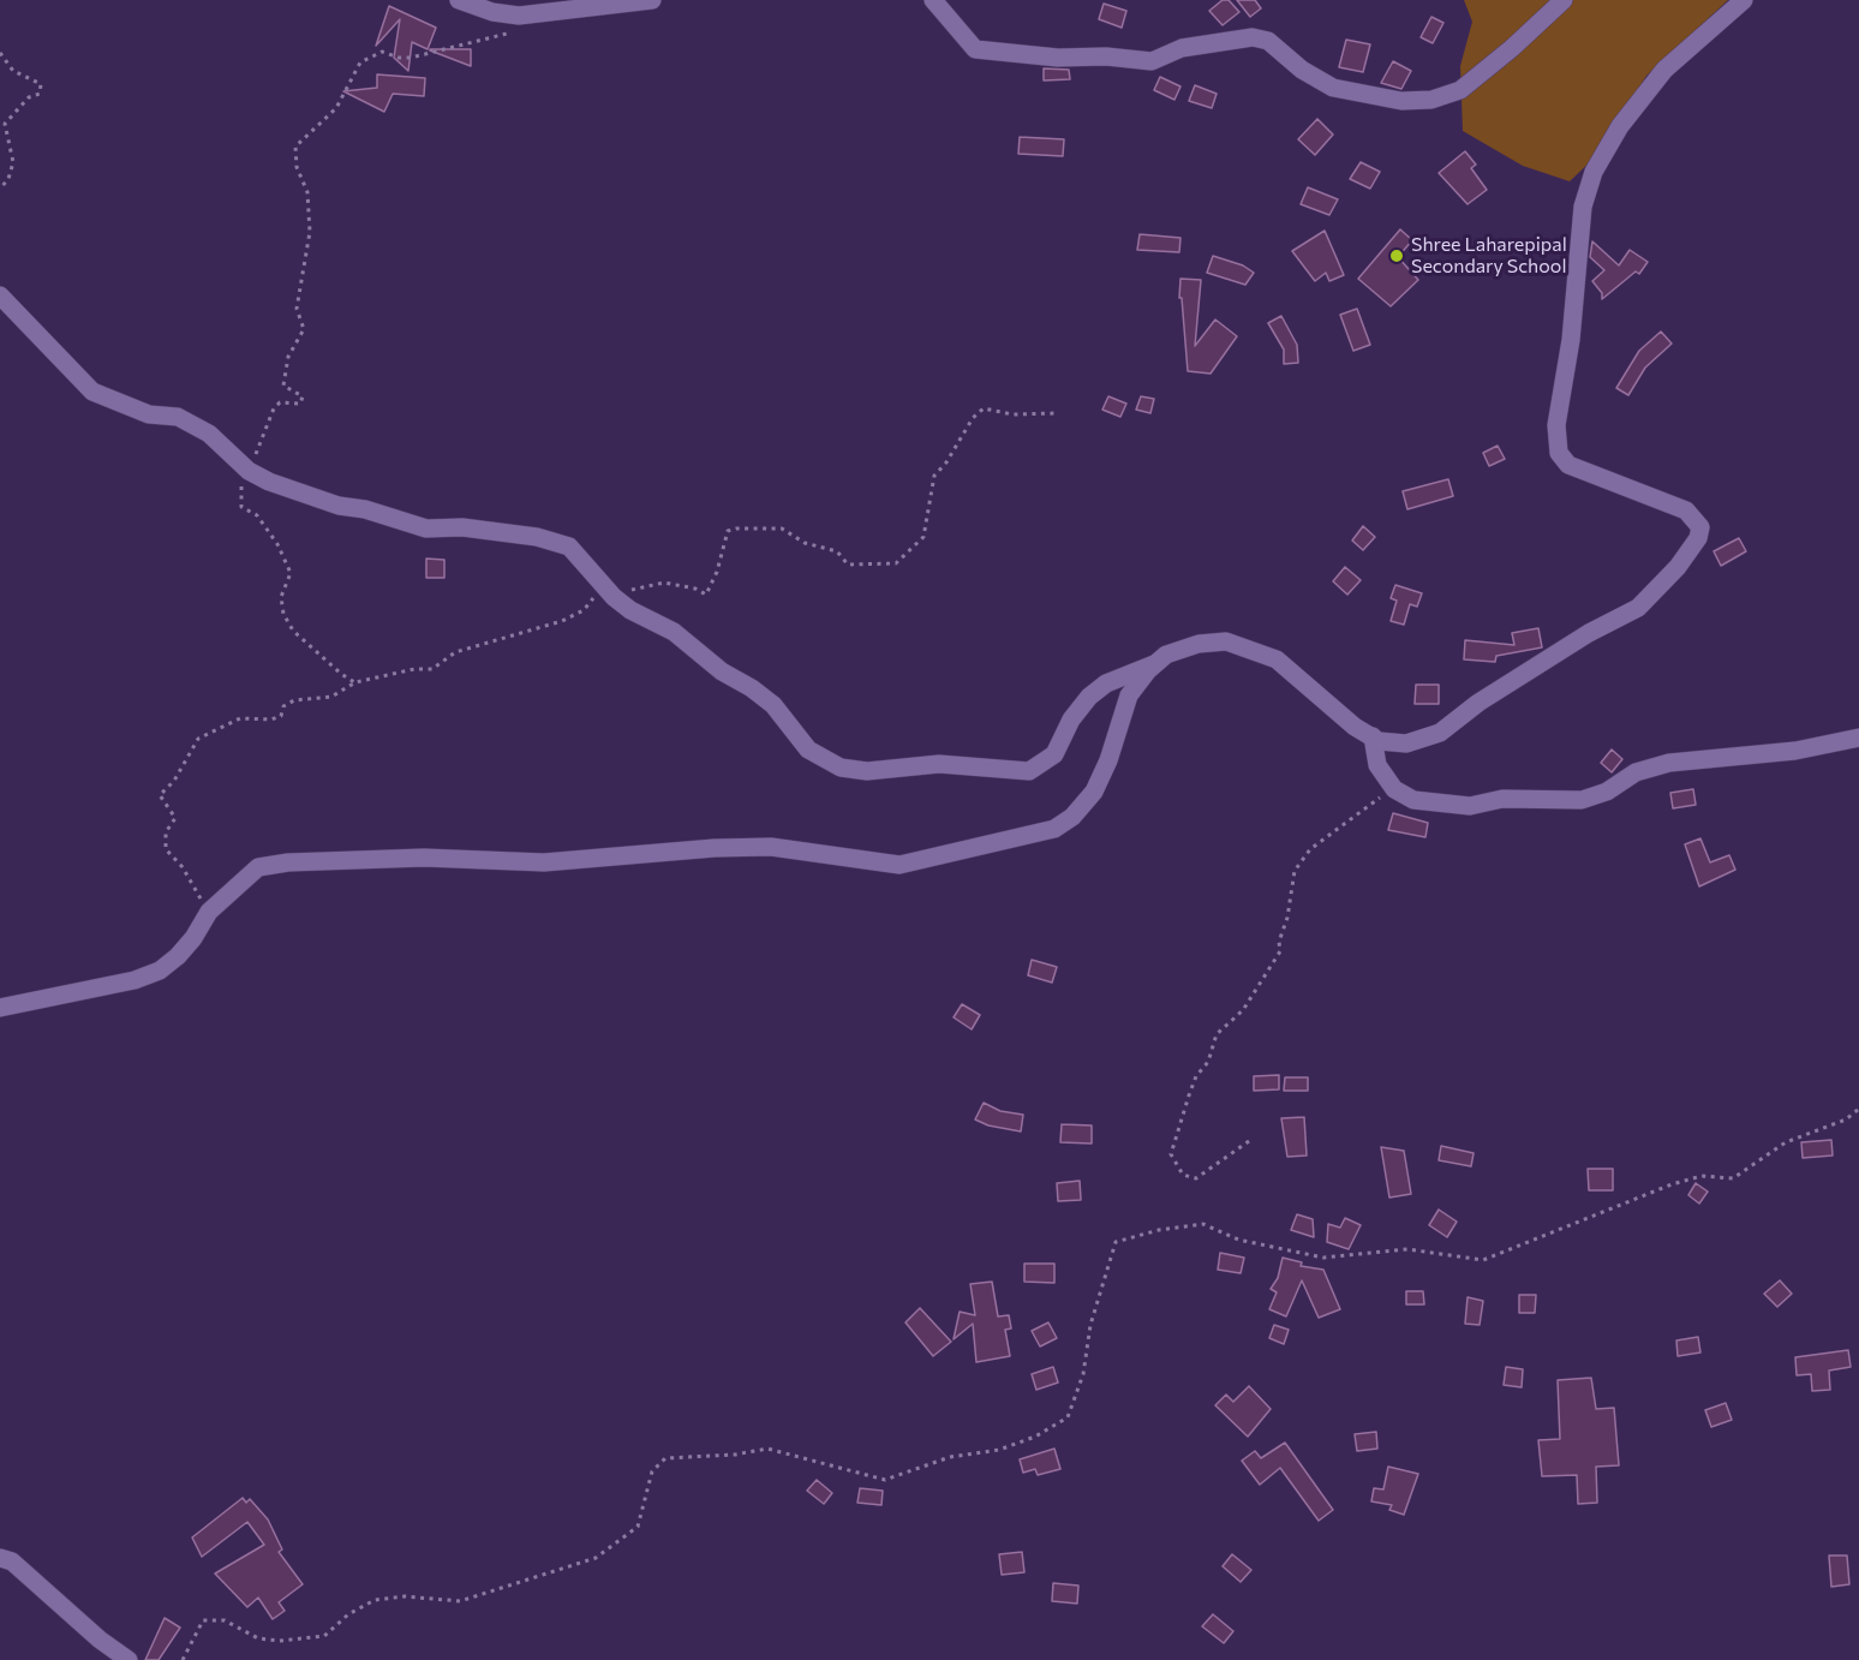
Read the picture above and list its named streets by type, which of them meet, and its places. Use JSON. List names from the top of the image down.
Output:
{
  "places": ["Shree Laharepipal Secondary School"]
}
